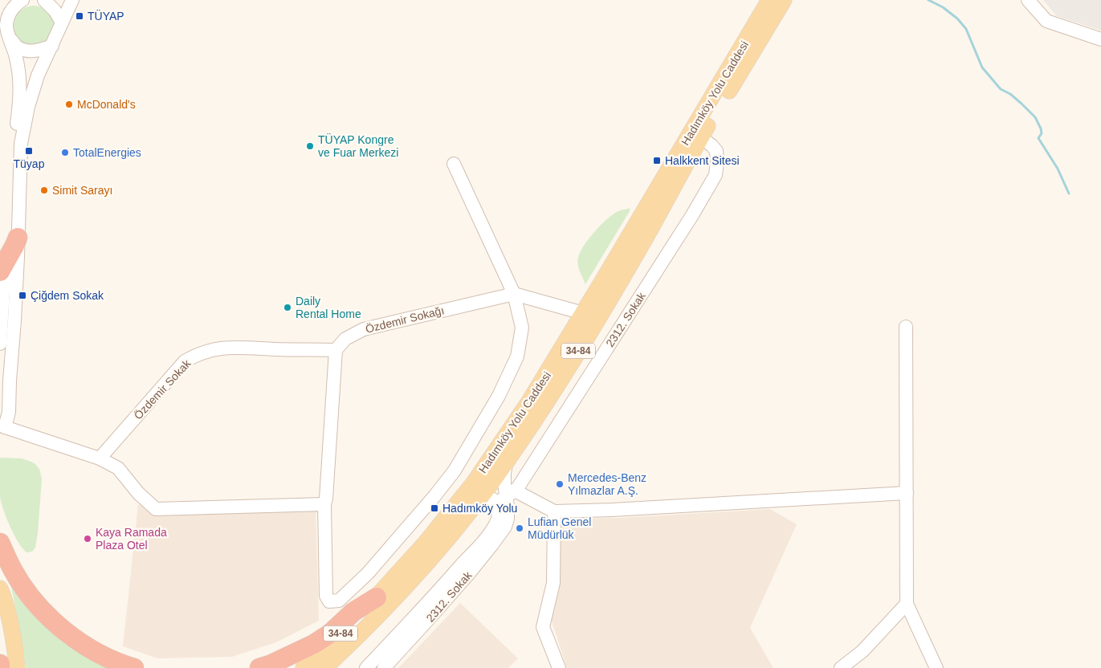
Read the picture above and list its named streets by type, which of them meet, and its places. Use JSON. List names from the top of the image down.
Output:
{
  "streets": {
    "main road": ["Hadımköy Yolu Caddesi", "34-84"],
    "street": ["Özdemir Sokağı", "2312. Sokak", "Özdemir Sokak"]
  },
  "crossings": [
    ["Hadımköy Yolu Caddesi", "Özdemir Sokağı"],
    ["Hadımköy Yolu Caddesi", "2312. Sokak"],
    ["Özdemir Sokağı", "Özdemir Sokak"]
  ],
  "places": {
    "transit": [
      "TÜYAP",
      "Tüyap",
      "Halkkent Sitesi",
      "Çiğdem Sokak",
      "Hadımköy Yolu"
    ],
    "other": [
      "McDonald's",
      "TÜYAP Kongre ve Fuar Merkezi",
      "TotalEnergies",
      "Simit Sarayı",
      "Daily Rental Home",
      "Mercedes-Benz Yılmazlar A.Ş.",
      "Lufian Genel Müdürlük",
      "Kaya Ramada Plaza Otel"
    ]
  }
}
